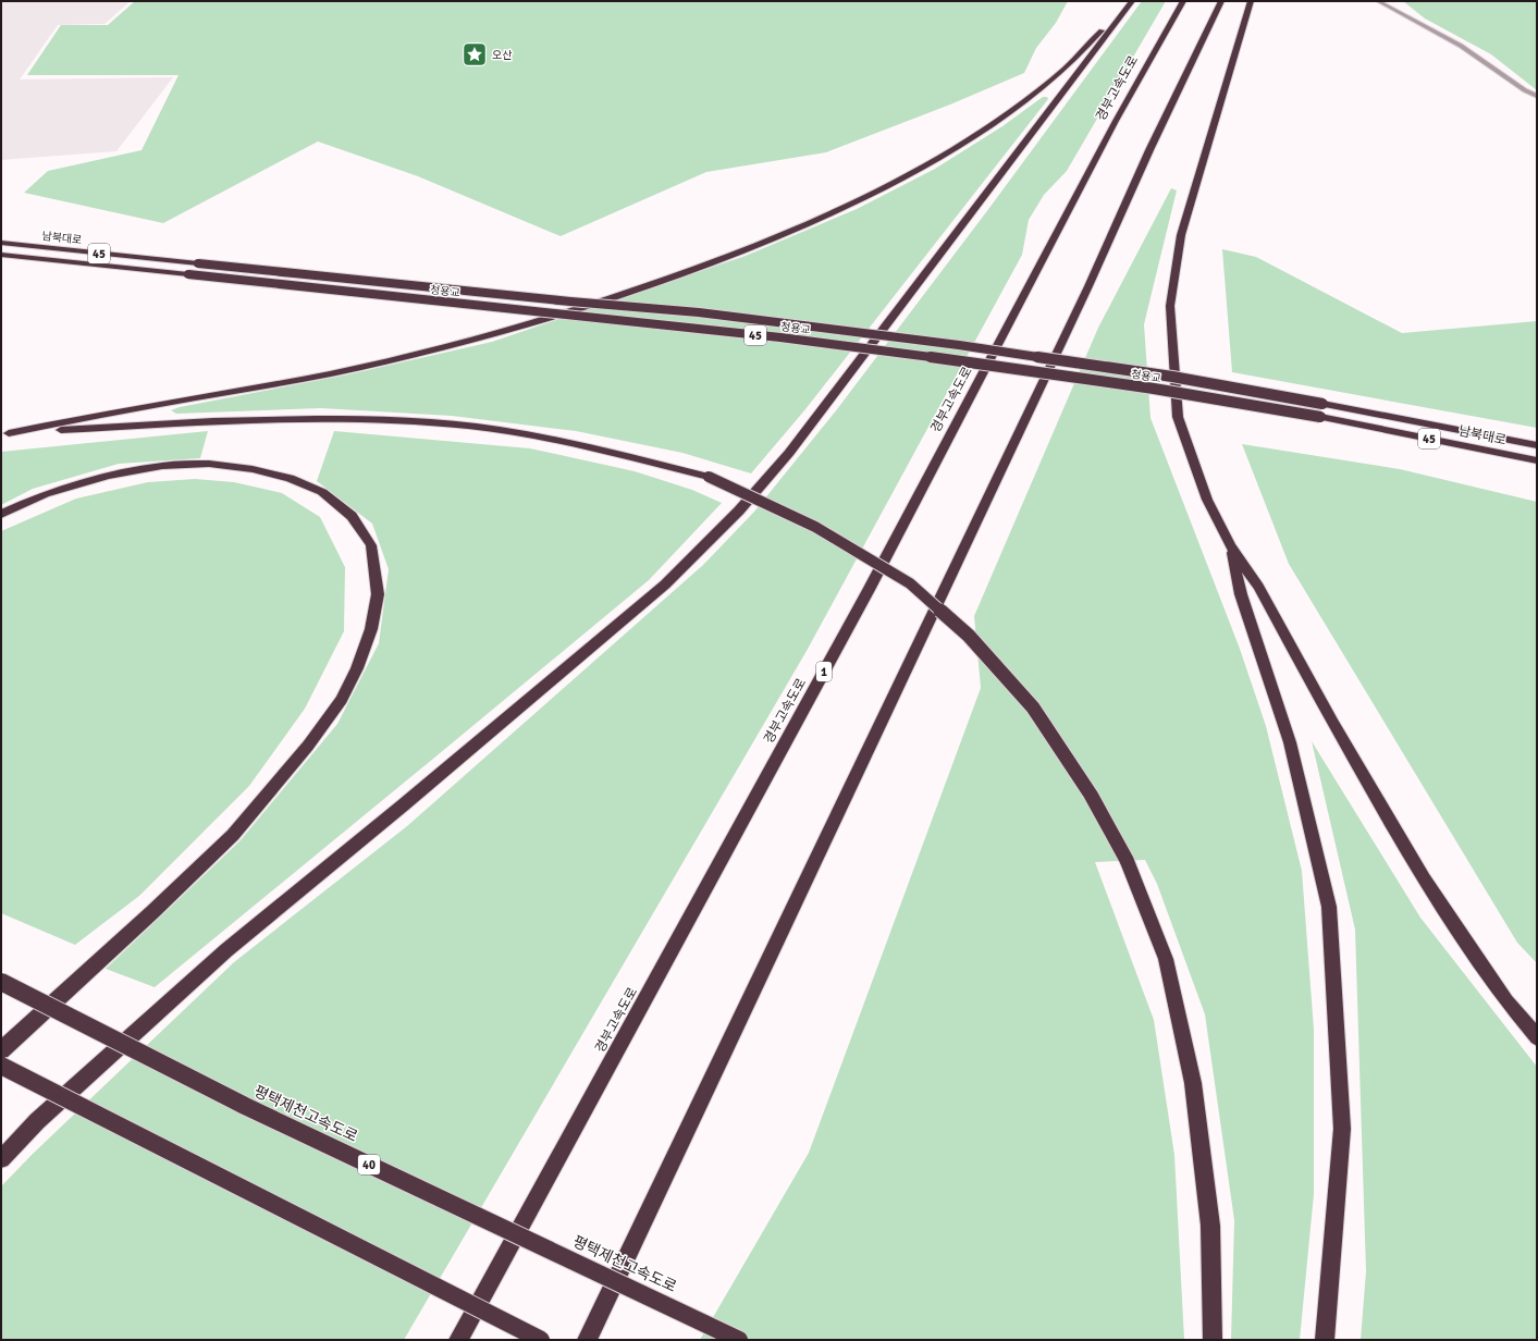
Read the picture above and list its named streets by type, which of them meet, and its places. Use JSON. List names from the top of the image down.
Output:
{
  "streets": {
    "highway": [
      "경부고속도로",
      "남북대로",
      "45",
      "청용교",
      "1",
      "평택제천고속도로",
      "40"
    ]
  },
  "crossings": [
    ["남북대로", "청용교"]
  ],
  "places": {
    "place": ["오산"]
  }
}
